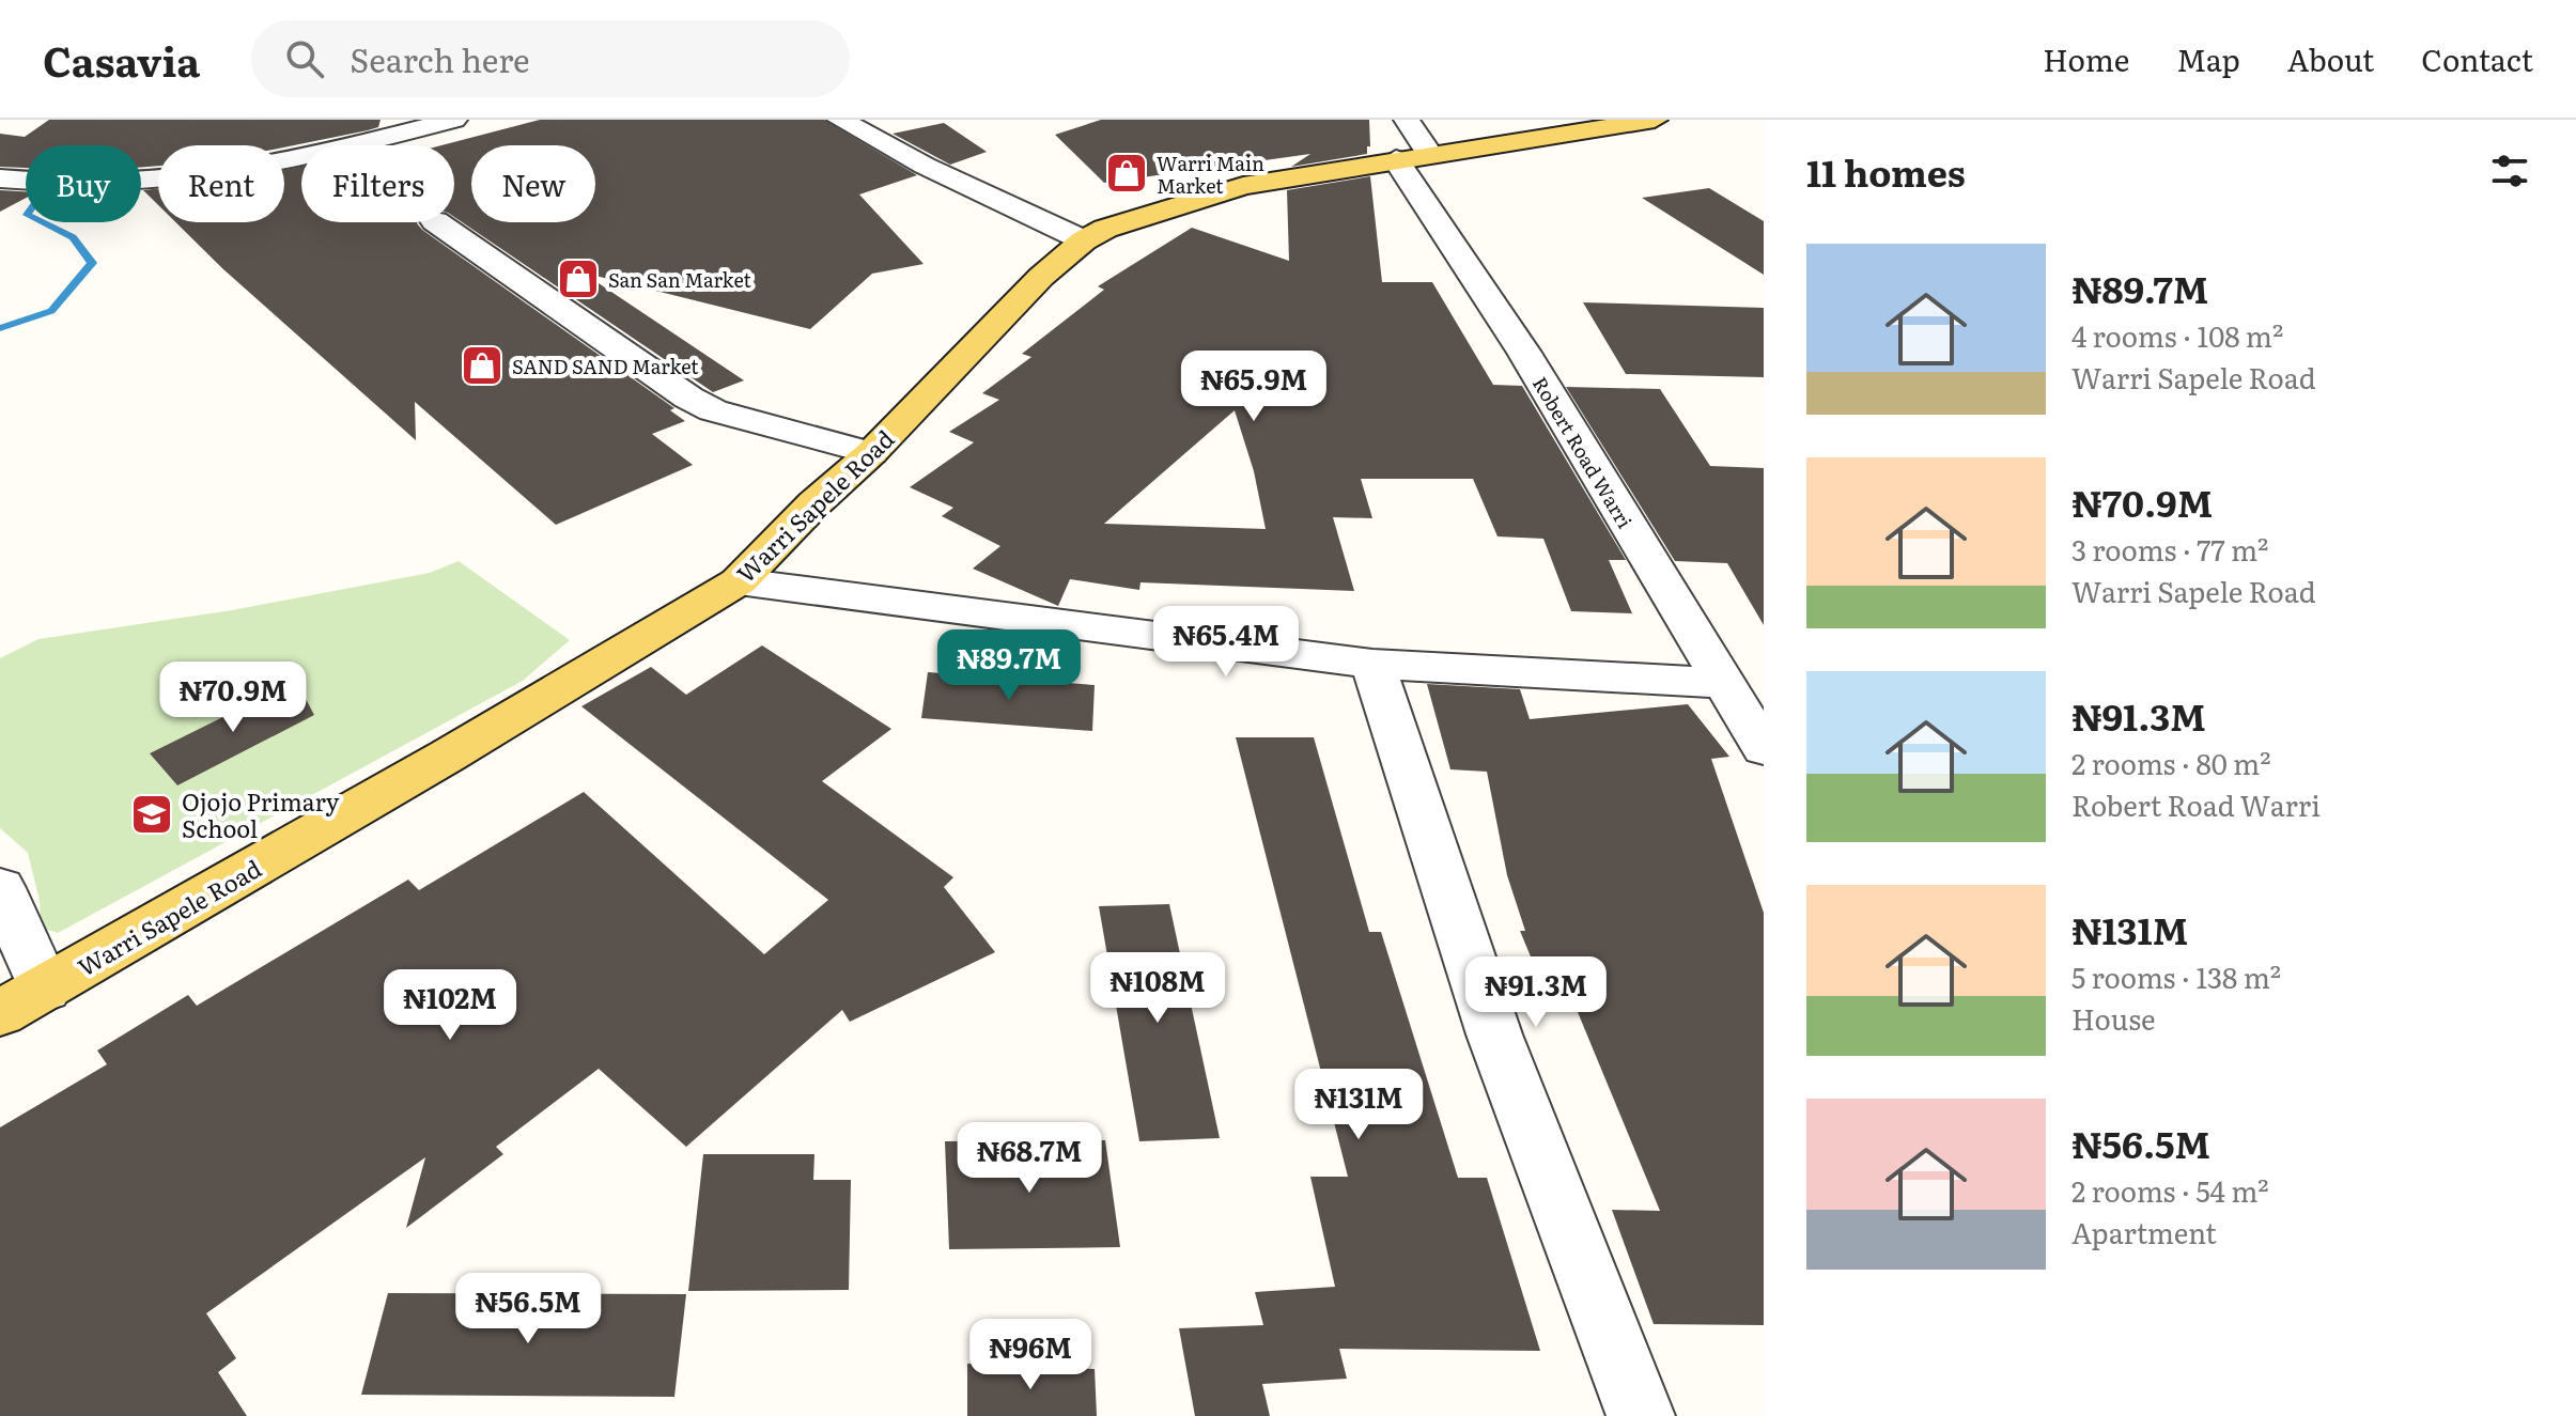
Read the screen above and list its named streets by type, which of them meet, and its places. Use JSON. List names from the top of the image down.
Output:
{
  "streets": {
    "main road": ["Warri Sapele Road"],
    "street": ["Robert Road Warri"]
  },
  "crossings": [
    ["Robert Road Warri", "Warri Sapele Road"]
  ],
  "places": {
    "shop": ["Warri Main Market", "San San Market", "SAND SAND Market"],
    "school or university": ["Ojojo Primary School"]
  },
  "page": {
    "header": "Casavia",
    "search": "Search here",
    "nav": [
      "Home",
      "Map",
      "About",
      "Contact"
    ],
    "heading": "11 homes",
    "chip": [
      "Buy",
      "Rent",
      "Filters",
      "New"
    ],
    "list": [
      {
        "name": "₦89.7M",
        "note": "4 rooms · 108 m² · Warri Sapele Road"
      },
      {
        "name": "₦70.9M",
        "note": "3 rooms · 77 m² · Warri Sapele Road"
      },
      {
        "name": "₦91.3M",
        "note": "2 rooms · 80 m² · Robert Road Warri"
      },
      {
        "name": "₦131M",
        "note": "5 rooms · 138 m² · House"
      },
      {
        "name": "₦56.5M",
        "note": "2 rooms · 54 m² · Apartment"
      }
    ],
    "price": [
      "₦65.9M",
      "₦65.4M",
      "₦89.7M",
      "₦70.9M",
      "₦108M",
      "₦91.3M",
      "₦102M",
      "₦131M",
      "₦68.7M",
      "₦56.5M",
      "₦96M"
    ]
  }
}
